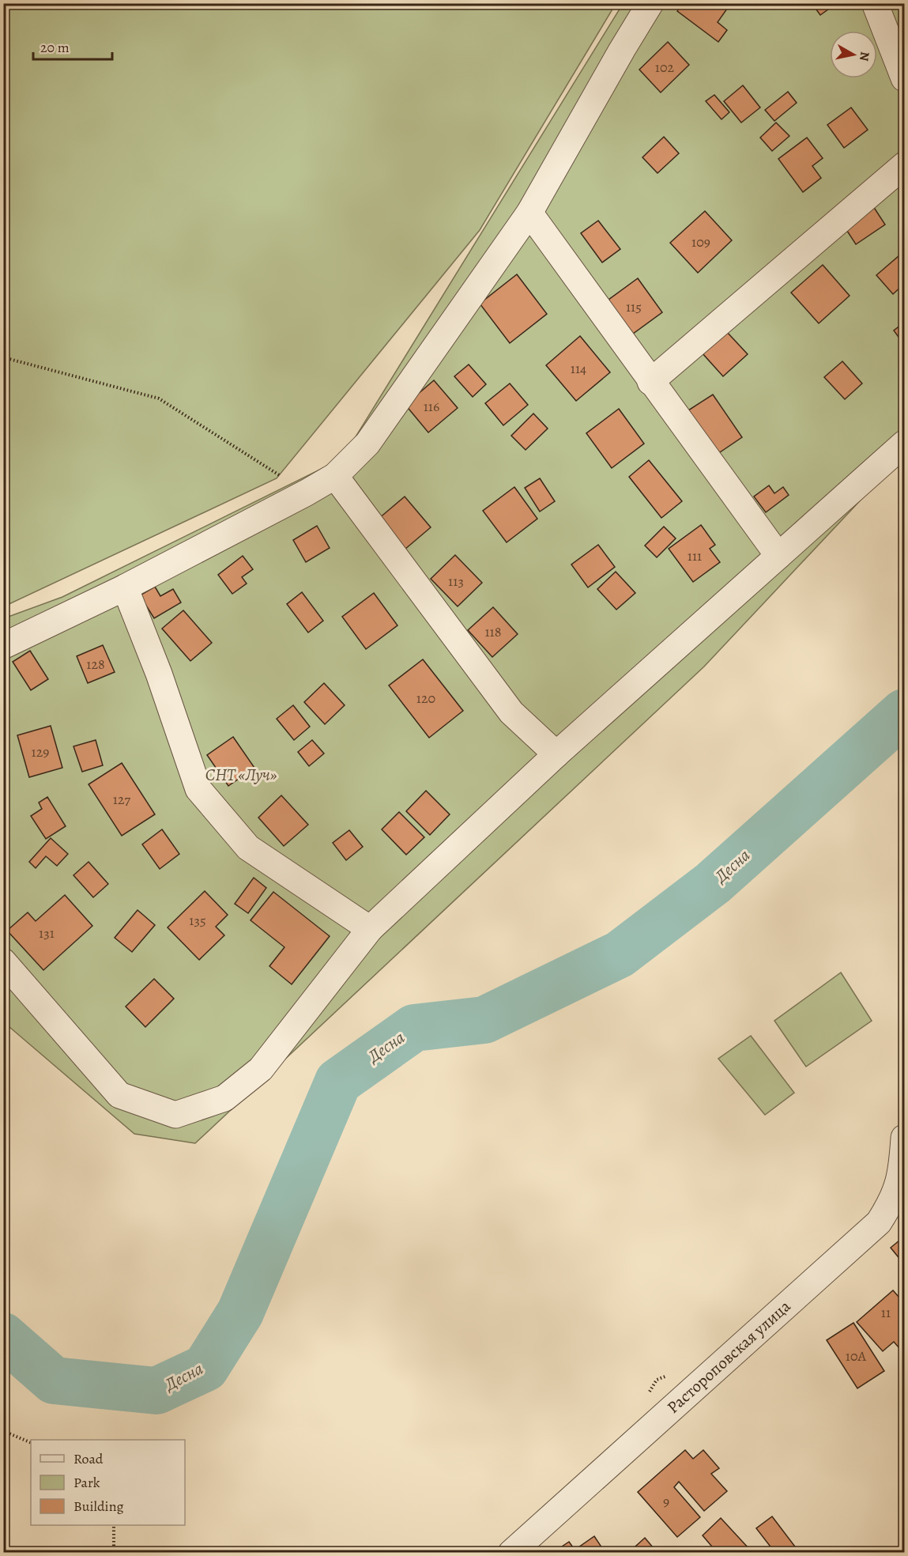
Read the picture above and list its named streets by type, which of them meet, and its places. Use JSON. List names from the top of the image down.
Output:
{
  "streets": {
    "street": ["Растороповская улица"]
  },
  "water": ["Десна"],
  "parks": ["СНТ «Луч»"],
  "house_numbers": [
    "102",
    "109",
    "115",
    "114",
    "116",
    "111",
    "113",
    "118",
    "128",
    "120",
    "129",
    "127",
    "135",
    "131",
    "11",
    "10А",
    "9"
  ],
  "legend": ["Road", "Park", "Building"],
  "scale_bar": "20 m",
  "north": "right"
}
